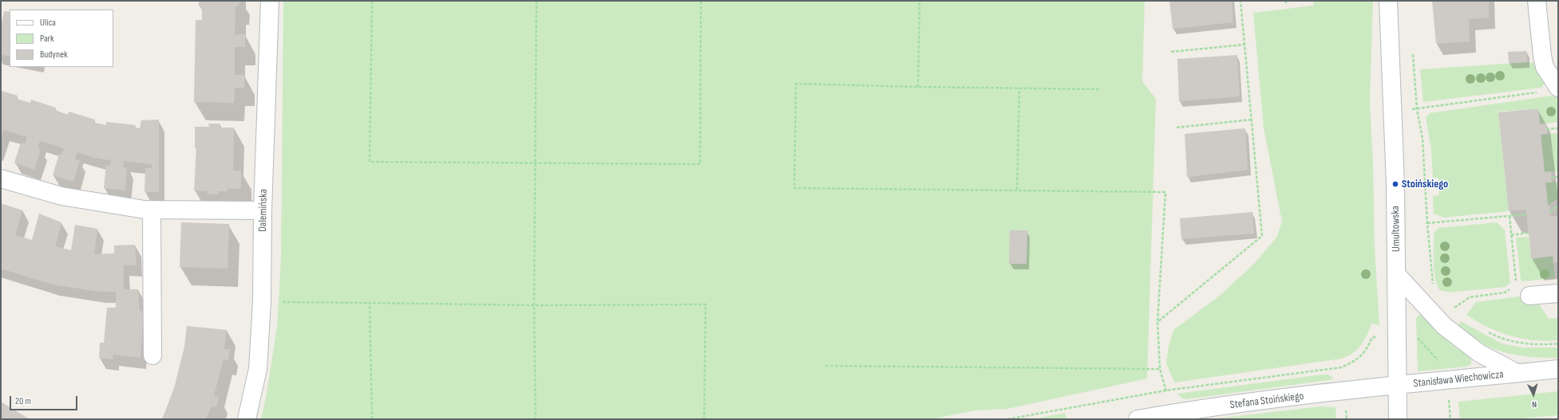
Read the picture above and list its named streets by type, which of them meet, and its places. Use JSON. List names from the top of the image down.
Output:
{
  "streets": {
    "street": [
      "Dalemińska",
      "Umultowska",
      "Stanisława Wiechowicza",
      "Stefana Stoińskiego"
    ]
  },
  "crossings": [
    ["Umultowska", "Stanisława Wiechowicza"],
    ["Umultowska", "Stefana Stoińskiego"],
    ["Stanisława Wiechowicza", "Stefana Stoińskiego"]
  ],
  "places": ["Stoińskiego"],
  "legend": ["Ulica", "Park", "Budynek"],
  "scale_bar": "20 m",
  "north": "bottom"
}
